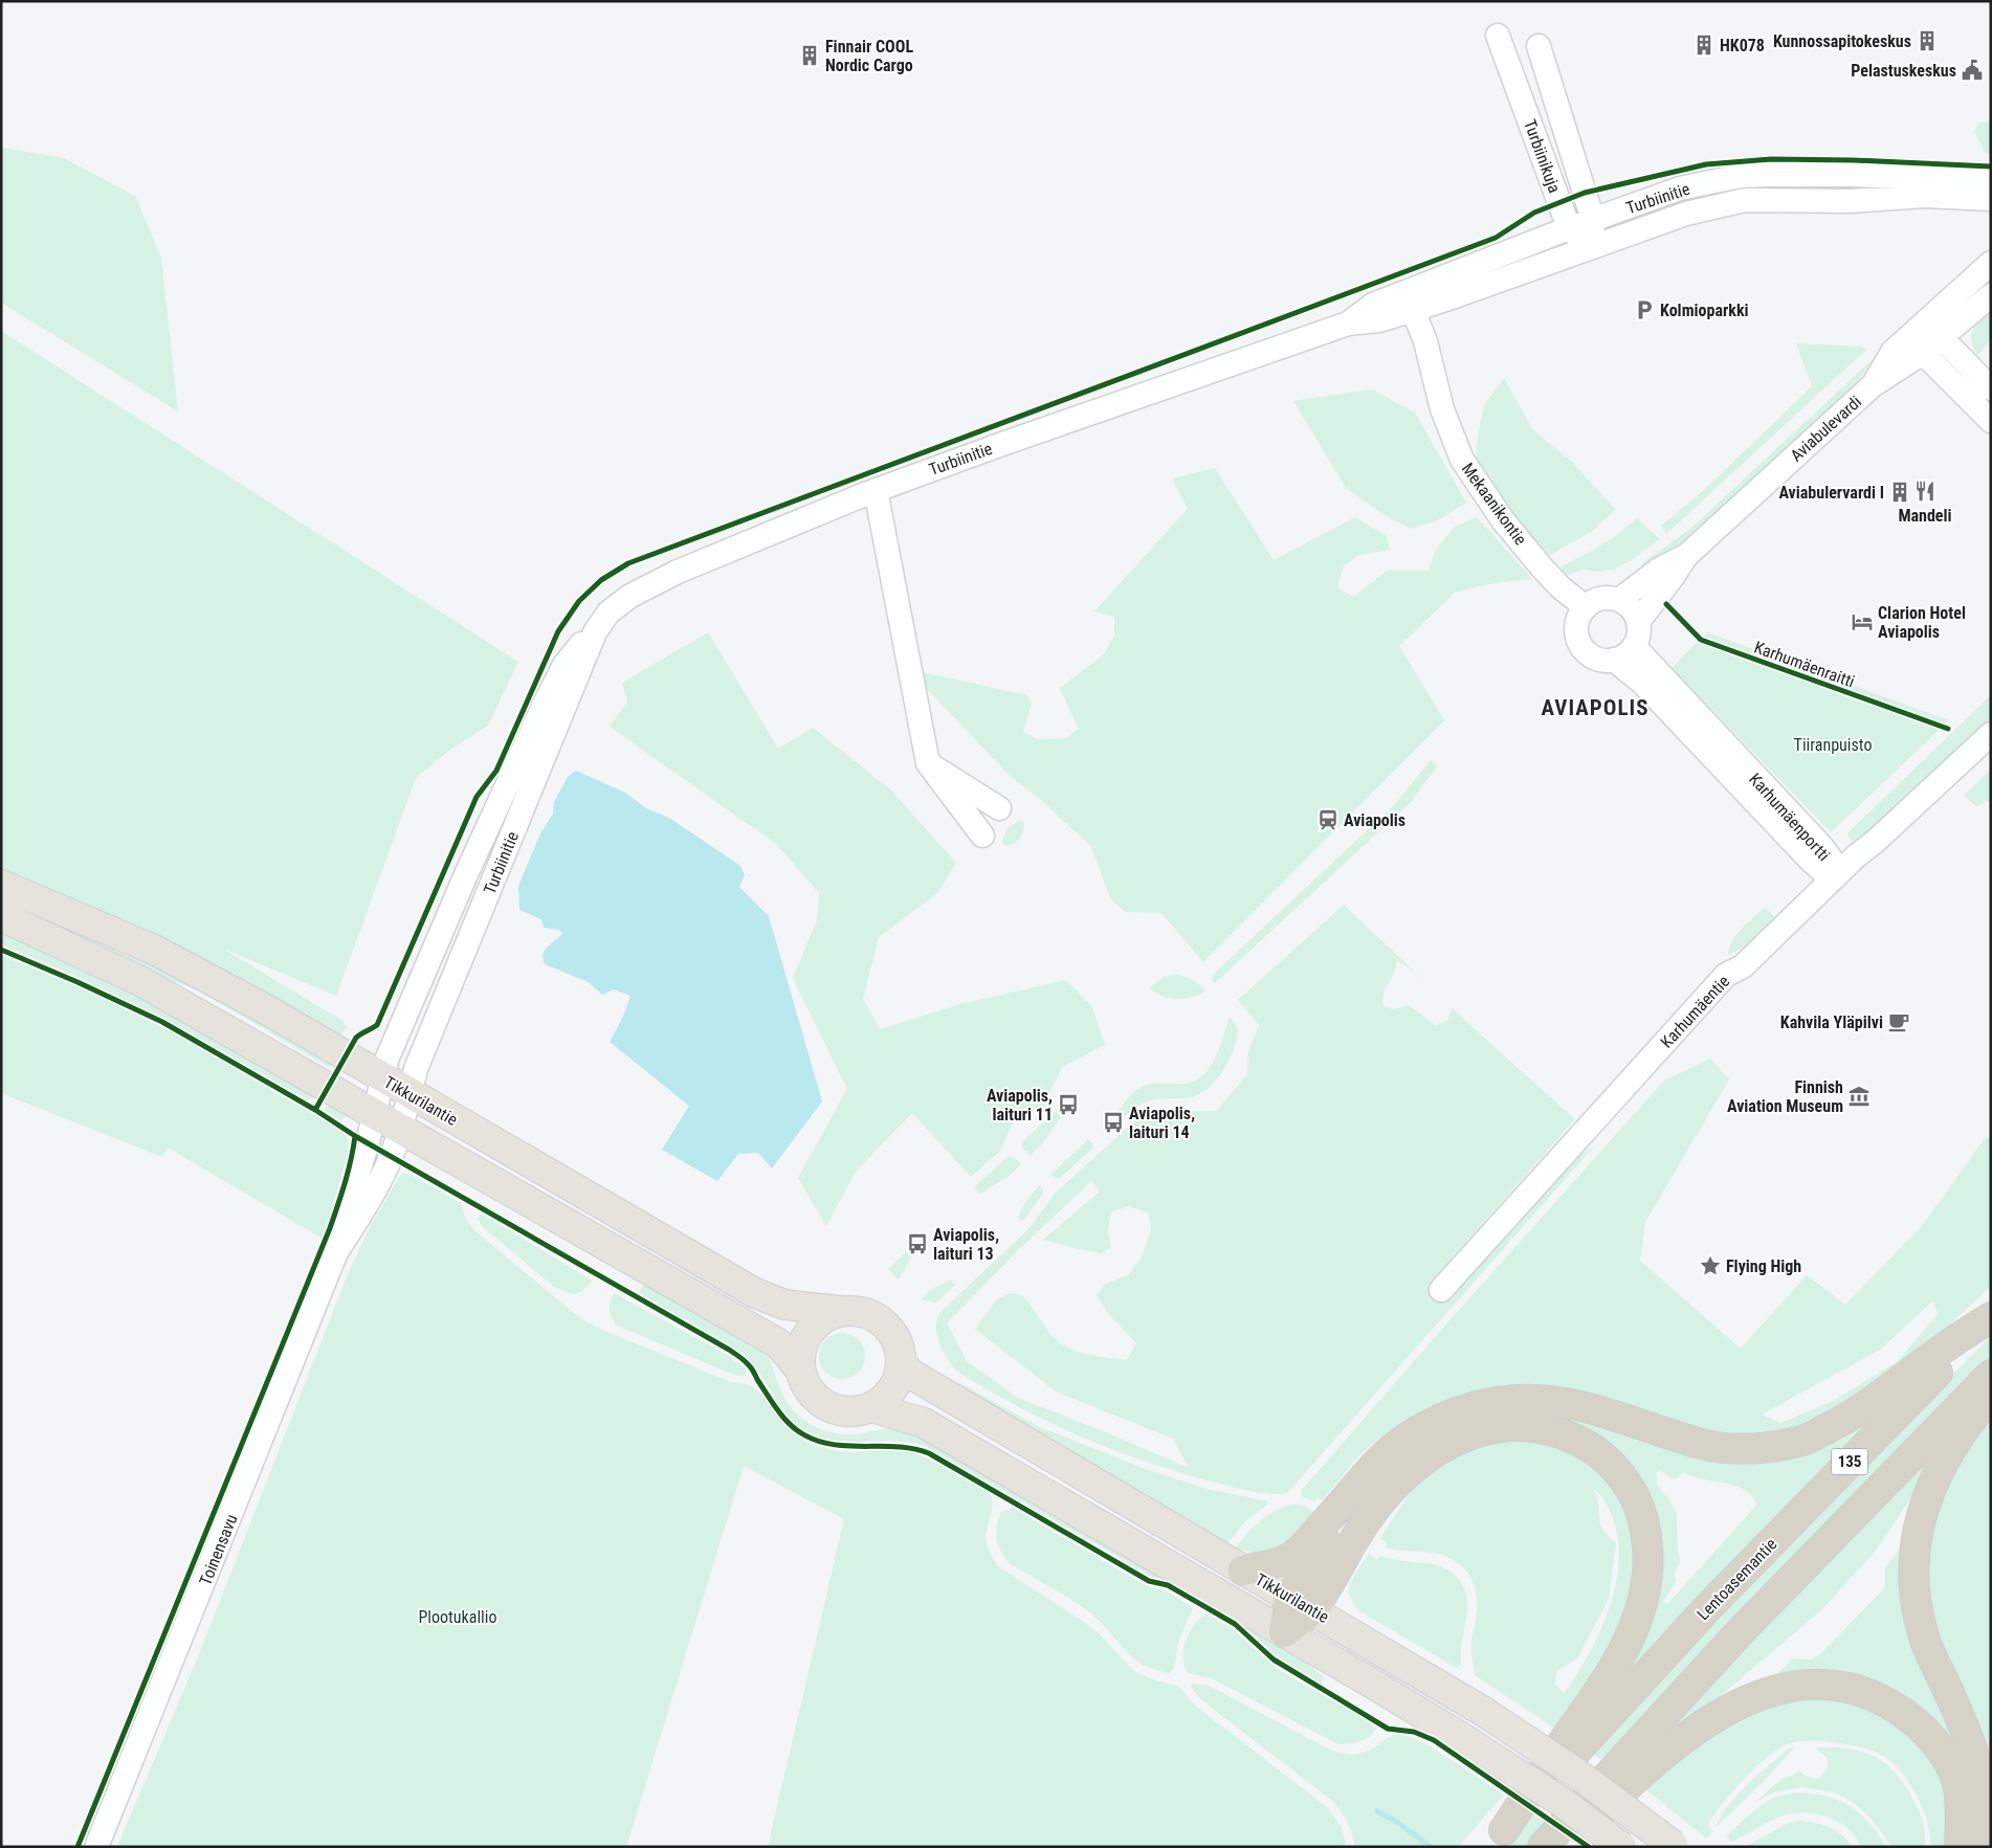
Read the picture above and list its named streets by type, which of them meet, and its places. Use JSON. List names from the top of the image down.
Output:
{
  "streets": {
    "highway": ["135", "Lentoasemantie"],
    "main road": ["Tikkurilantie"],
    "street": [
      "Turbiinikuja",
      "Turbiinitie",
      "Aviabulevardi",
      "Mekaanikontie",
      "Karhumäenportti",
      "Karhumäentie",
      "Toinensavu"
    ],
    "cycle path": ["Karhumäenraitti"]
  },
  "crossings": [
    ["Turbiinikuja", "Turbiinitie"],
    ["Turbiinitie", "Mekaanikontie"],
    ["Turbiinitie", "Tikkurilantie"],
    ["Turbiinitie", "Toinensavu"],
    ["Aviabulevardi", "Mekaanikontie"],
    ["Aviabulevardi", "Karhumäenportti"],
    ["Mekaanikontie", "Karhumäenportti"],
    ["Karhumäenportti", "Karhumäentie"],
    ["Tikkurilantie", "Toinensavu"]
  ],
  "districts": ["AVIAPOLIS"],
  "parks": ["Tiiranpuisto", "Plootukallio"],
  "places": {
    "building": [
      "Kunnossapitokeskus",
      "HK078",
      "Finnair COOL Nordic Cargo",
      "Aviabulervardi I"
    ],
    "public building": ["Pelastuskeskus"],
    "parking": ["Kolmioparkki"],
    "restaurant": ["Mandeli"],
    "hotel": ["Clarion Hotel Aviapolis"],
    "station": ["Aviapolis"],
    "cafe": ["Kahvila Yläpilvi"],
    "museum": ["Finnish Aviation Museum"],
    "bus stop": ["Aviapolis, laituri 11", "Aviapolis, laituri 14", "Aviapolis, laituri 13"],
    "place": ["Flying High"]
  }
}
